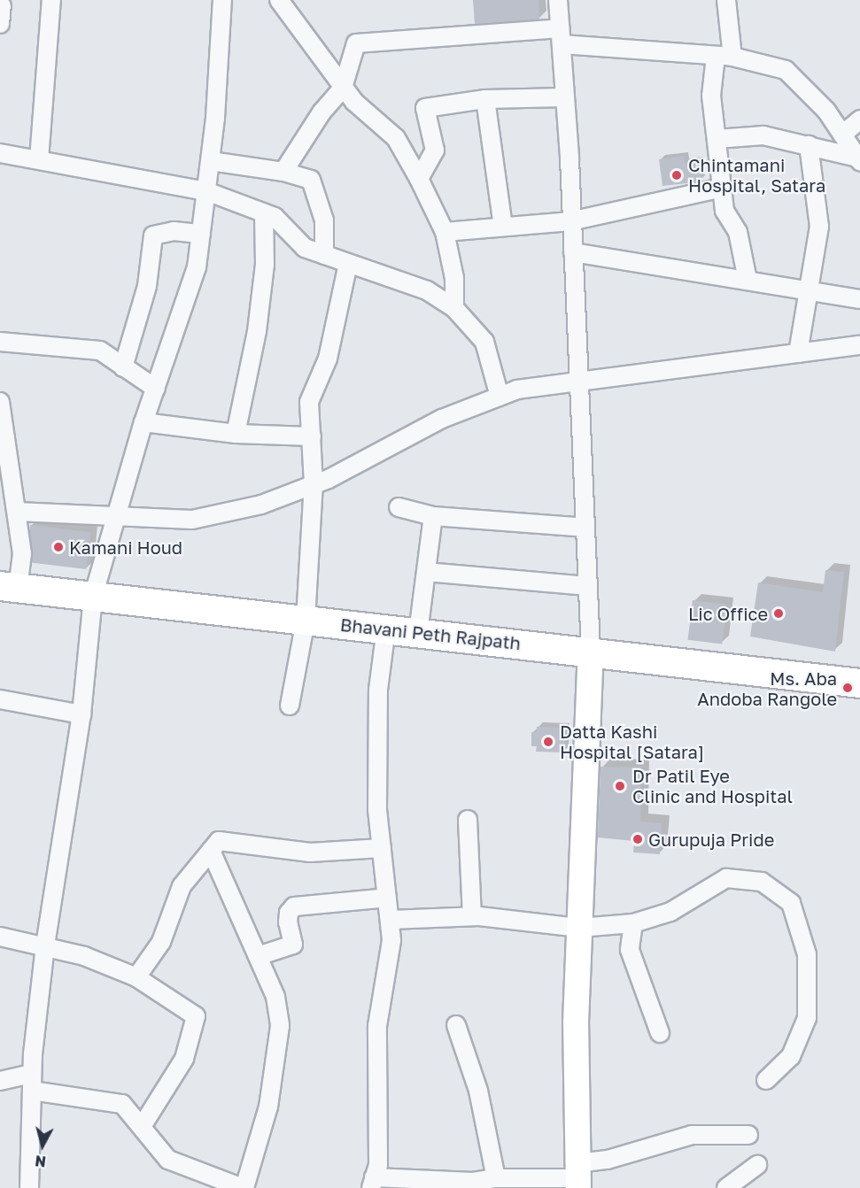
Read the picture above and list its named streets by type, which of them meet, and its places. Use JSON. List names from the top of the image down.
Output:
{
  "streets": {
    "main road": ["Bhavani Peth Rajpath"]
  },
  "places": [
    "Chintamani Hospital, Satara",
    "Kamani Houd",
    "Lic Office",
    "Ms. Aba Andoba Rangole",
    "Datta Kashi Hospital [Satara]",
    "Dr Patil Eye Clinic and Hospital",
    "Gurupuja Pride"
  ],
  "north": "bottom"
}
